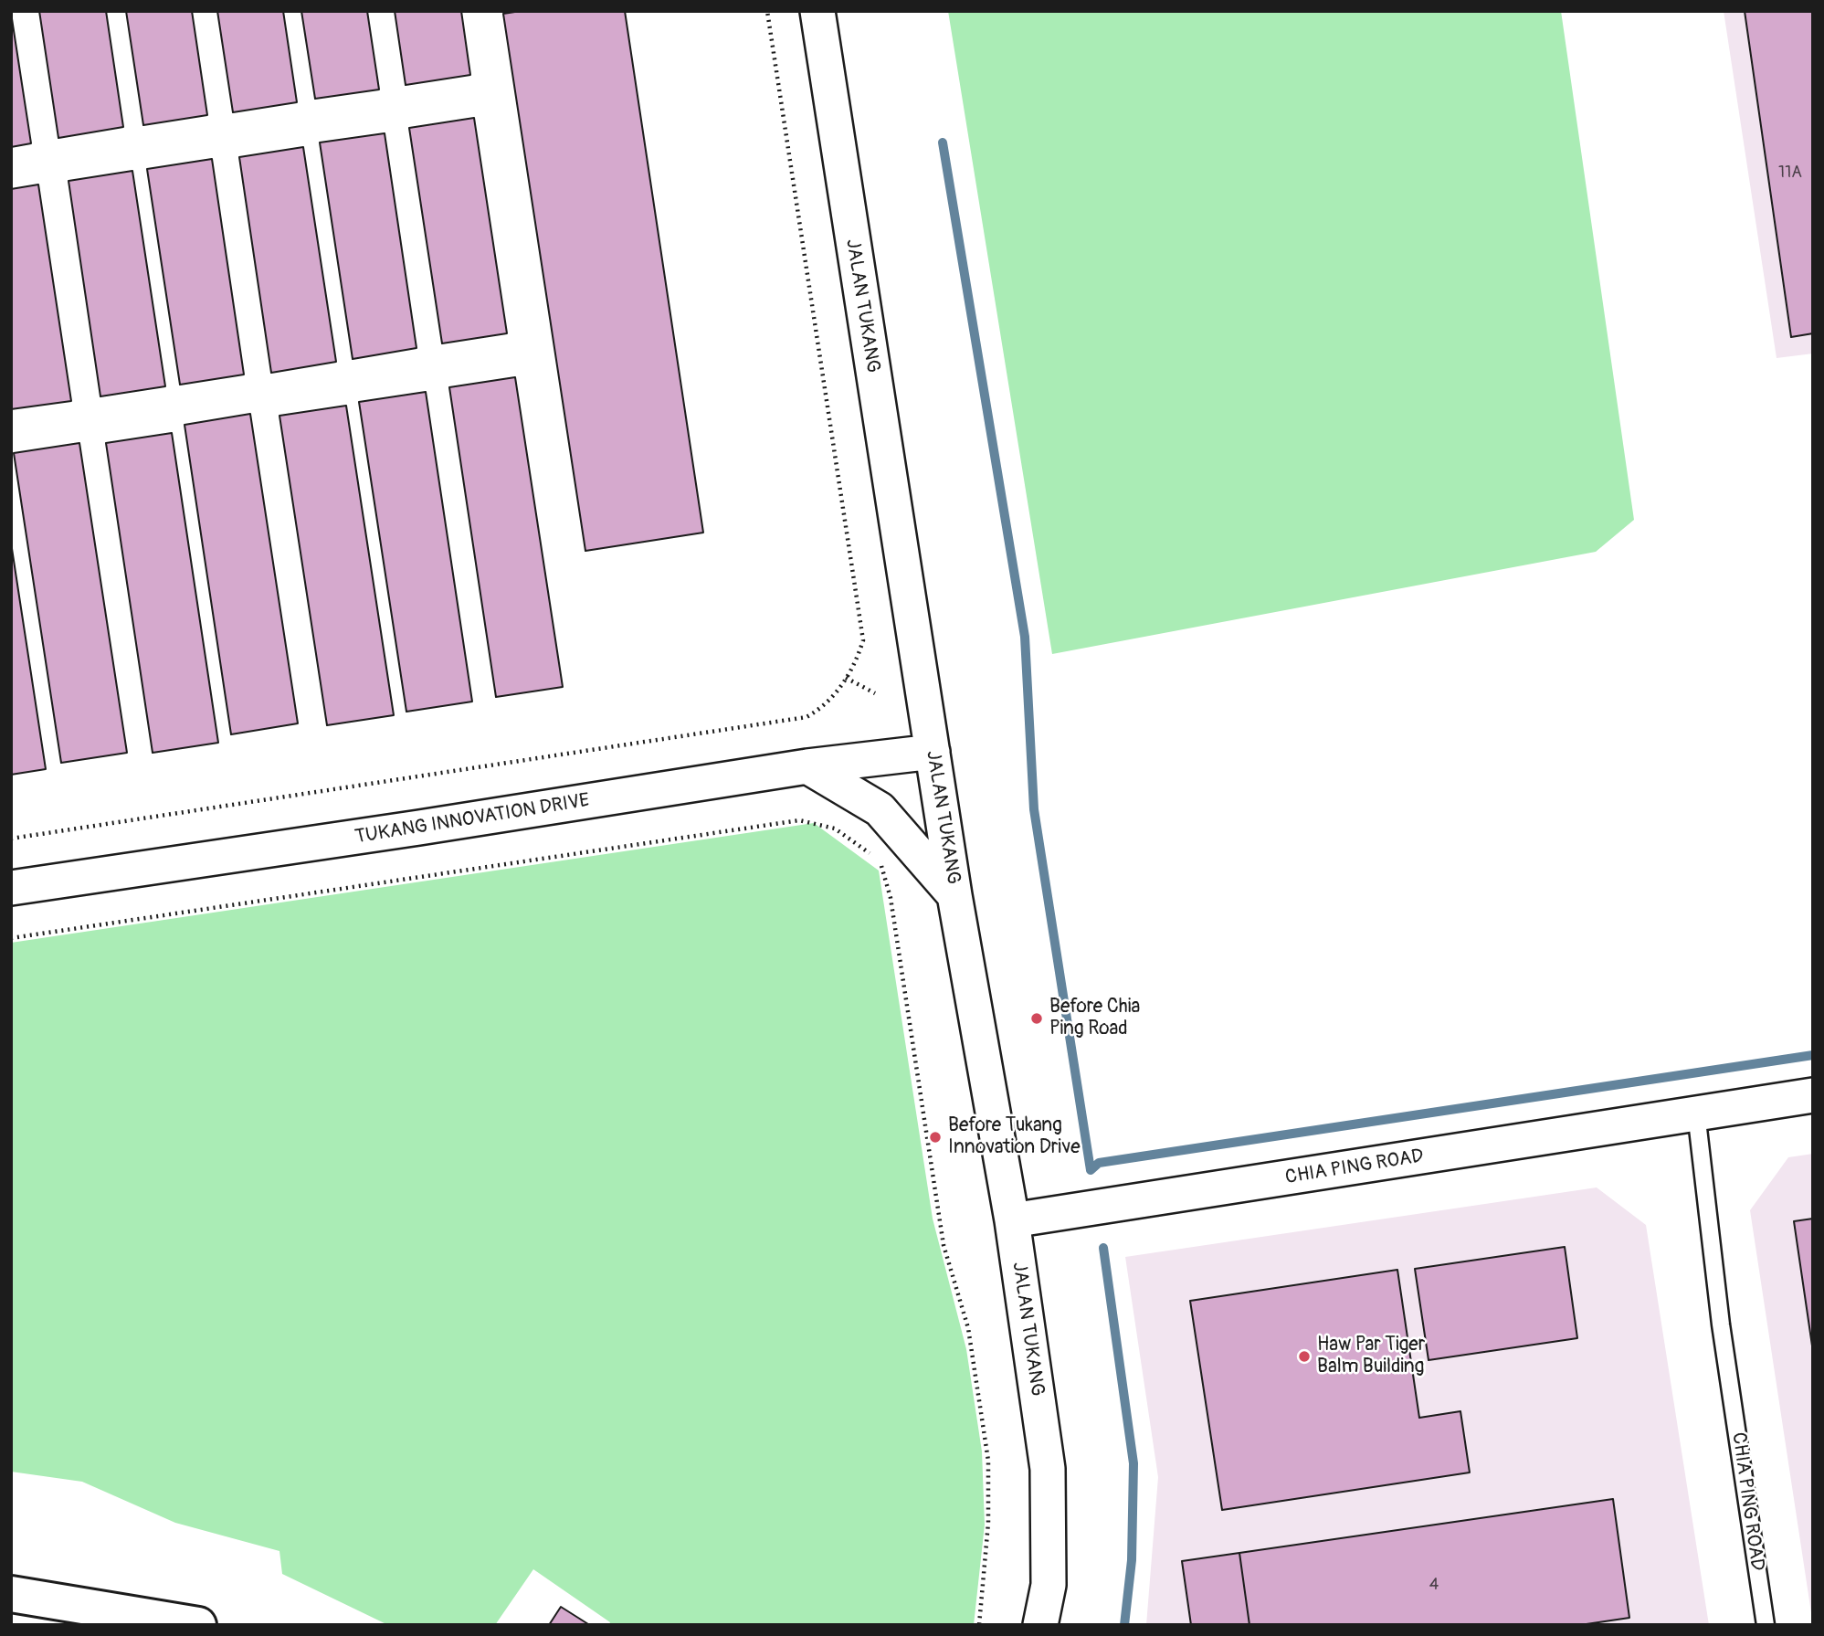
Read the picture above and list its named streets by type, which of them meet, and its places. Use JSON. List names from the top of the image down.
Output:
{
  "streets": {
    "street": ["JALAN TUKANG", "TUKANG INNOVATION DRIVE", "CHIA PING ROAD"]
  },
  "crossings": [
    ["JALAN TUKANG", "TUKANG INNOVATION DRIVE"],
    ["JALAN TUKANG", "CHIA PING ROAD"]
  ],
  "places": ["Before Chia Ping Road", "Before Tukang Innovation Drive", "Haw Par Tiger Balm Building"],
  "house_numbers": ["11A", "4"]
}
